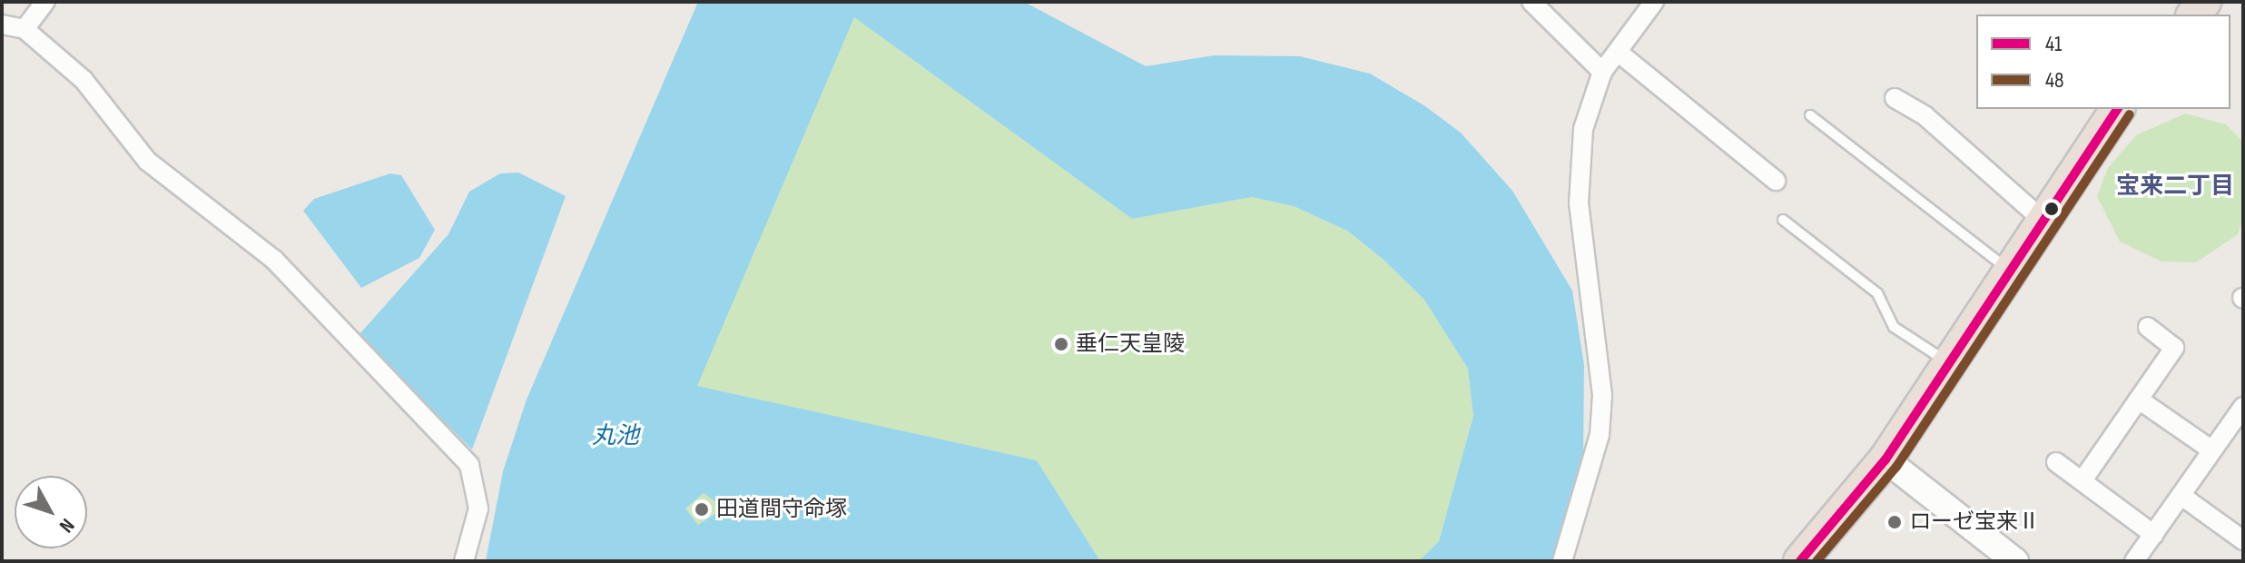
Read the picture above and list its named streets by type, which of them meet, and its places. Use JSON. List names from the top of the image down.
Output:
{
  "districts": ["宝来二丁目"],
  "water": ["丸池"],
  "places": ["垂仁天皇陵", "田道間守命塚", "ローゼ宝来Ⅱ"],
  "lines": ["transit line 41", "transit line 48"],
  "legend": ["41", "48"],
  "north": "bottom right"
}
